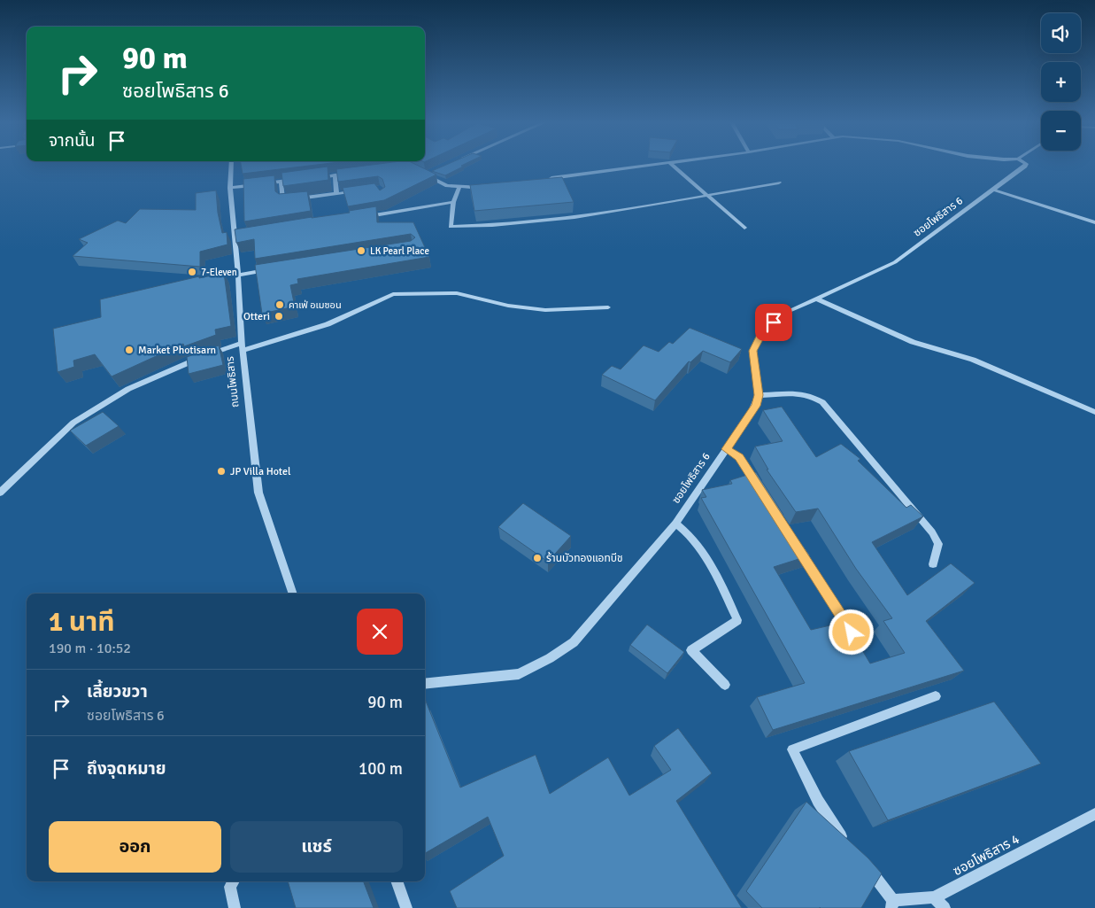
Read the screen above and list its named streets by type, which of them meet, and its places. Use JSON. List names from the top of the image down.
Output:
{
  "streets": {
    "street": ["ซอยโพธิสาร 6", "ถนนโพธิสาร", "ซอยโพธิสาร 4"]
  },
  "places": [
    "LK Pearl Place",
    "7-Eleven",
    "คาเฟ่ อเมซอน",
    "Otteri",
    "Market Photisarn",
    "JP Villa Hotel",
    "ร้านบัวทองแอทบีช"
  ],
  "page": {
    "map_buttons": ["+", "−"],
    "turn": ["90 m", "ซอยโพธิสาร 6"],
    "then": "จากนั้น",
    "heading": ["1 นาที", "190 m · 10:52"],
    "list": [
      {
        "name": "เลี้ยวขวา",
        "note": "ซอยโพธิสาร 6",
        "value": "90 m"
      },
      {
        "name": "ถึงจุดหมาย",
        "value": "100 m"
      }
    ],
    "buttons": ["ออก", "แชร์"]
  }
}
